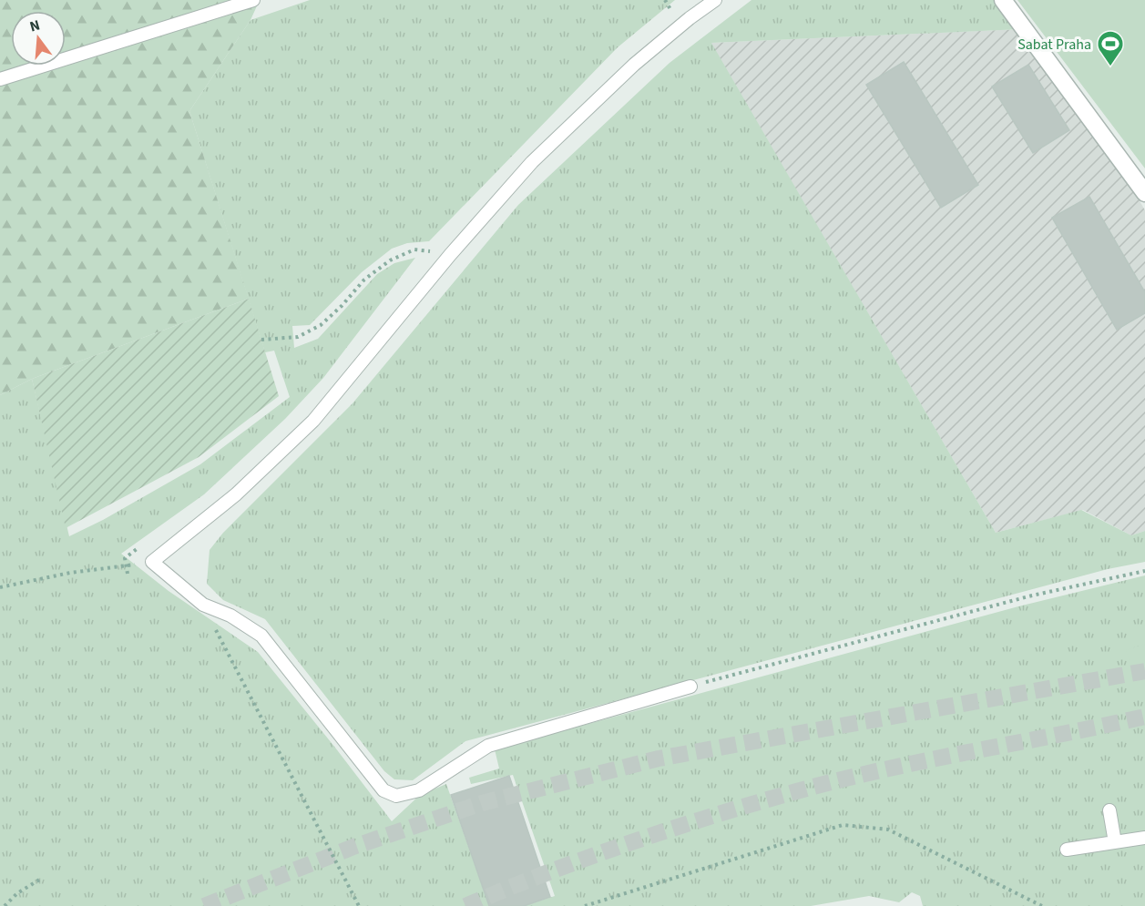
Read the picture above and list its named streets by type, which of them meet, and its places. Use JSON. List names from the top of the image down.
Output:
{
  "places": {
    "sports": ["Sabat Praha"]
  },
  "north": "top"
}
